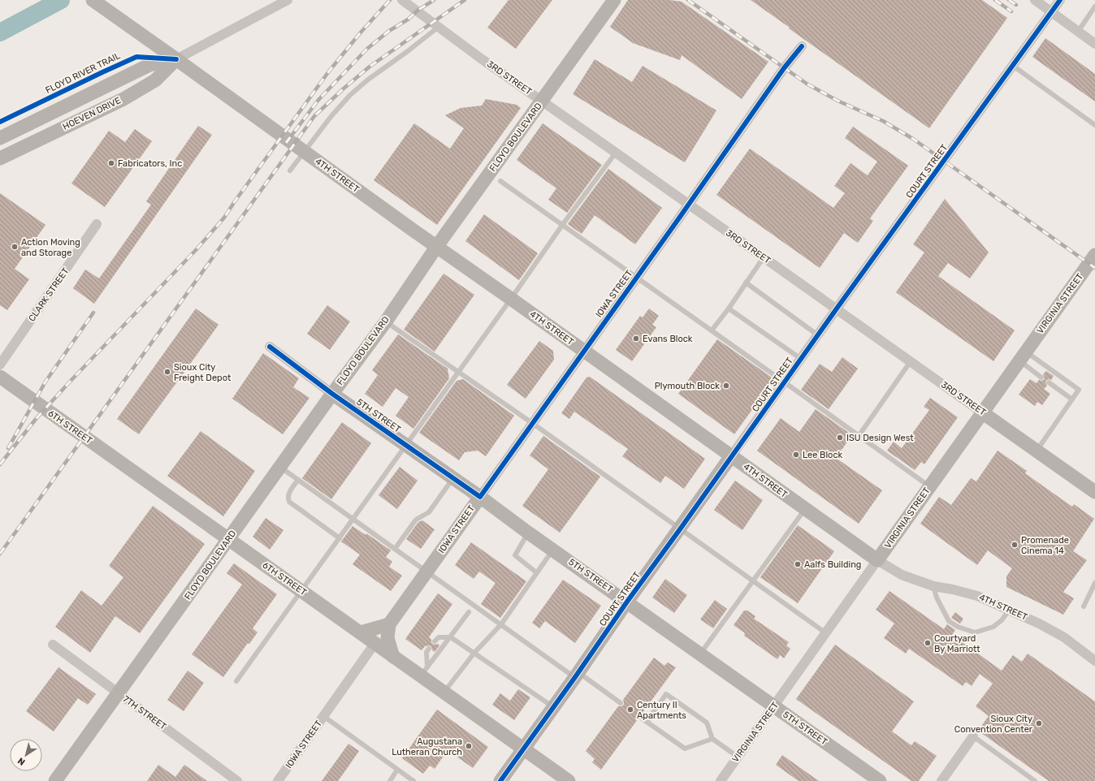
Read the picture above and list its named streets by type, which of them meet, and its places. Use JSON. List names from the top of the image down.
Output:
{
  "streets": {
    "main road": [
      "3RD STREET",
      "HOEVEN DRIVE",
      "FLOYD BOULEVARD",
      "COURT STREET",
      "4TH STREET",
      "IOWA STREET",
      "VIRGINIA STREET",
      "5TH STREET",
      "6TH STREET"
    ],
    "street": ["CLARK STREET", "7TH STREET"],
    "cycle path": ["FLOYD RIVER TRAIL"]
  },
  "crossings": [
    ["3RD STREET", "COURT STREET"],
    ["3RD STREET", "IOWA STREET"],
    ["3RD STREET", "VIRGINIA STREET"],
    ["HOEVEN DRIVE", "4TH STREET"],
    ["FLOYD BOULEVARD", "4TH STREET"],
    ["FLOYD BOULEVARD", "5TH STREET"],
    ["FLOYD BOULEVARD", "7TH STREET"],
    ["COURT STREET", "4TH STREET"],
    ["COURT STREET", "5TH STREET"],
    ["COURT STREET", "6TH STREET"],
    ["4TH STREET", "IOWA STREET"],
    ["4TH STREET", "VIRGINIA STREET"],
    ["IOWA STREET", "5TH STREET"],
    ["IOWA STREET", "6TH STREET"],
    ["VIRGINIA STREET", "5TH STREET"]
  ],
  "places": [
    "Fabricators, Inc",
    "Action Moving and Storage",
    "Evans Block",
    "Sioux City Freight Depot",
    "Plymouth Block",
    "ISU Design West",
    "Lee Block",
    "Promenade Cinema 14",
    "Aalfs Building",
    "Courtyard By Marriott",
    "Century II Apartments",
    "Sioux City Convention Center",
    "Augustana Lutheran Church"
  ],
  "north": "bottom left"
}
